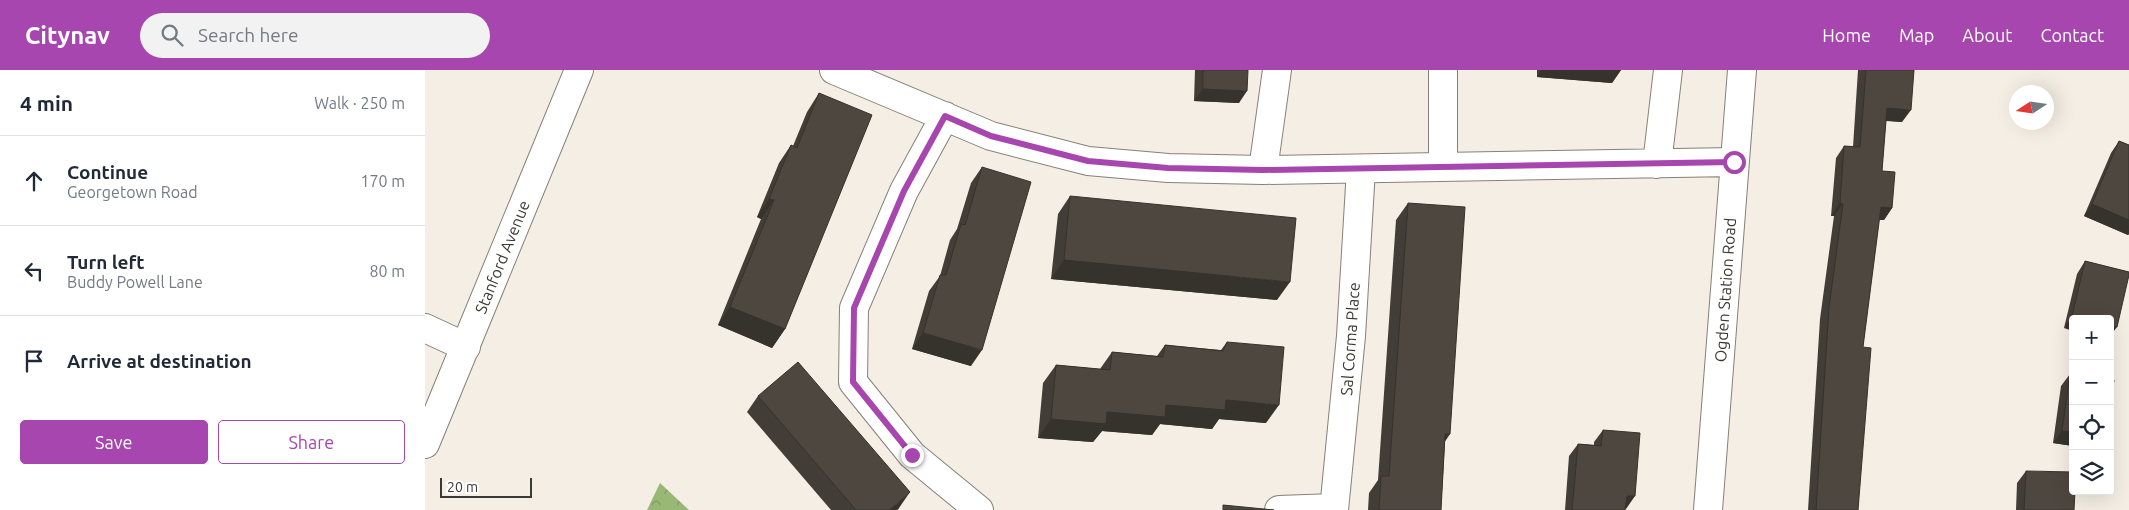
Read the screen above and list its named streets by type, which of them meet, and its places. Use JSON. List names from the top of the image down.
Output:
{
  "streets": {
    "street": ["Stanford Avenue", "Ogden Station Road", "Sal Corma Place"]
  },
  "scale_bar": "20 m",
  "north": "left",
  "page": {
    "header": "Citynav",
    "search": "Search here",
    "nav": [
      "Home",
      "Map",
      "About",
      "Contact"
    ],
    "heading": ["4 min", "Walk · 250 m"],
    "list": [
      ["Continue", "Georgetown Road", "170 m"],
      ["Turn left", "Buddy Powell Lane", "80 m"],
      "Arrive at destination"
    ],
    "map_buttons": ["+", "−"],
    "buttons": ["Save", "Share"],
    "scale": "20 m"
  }
}
